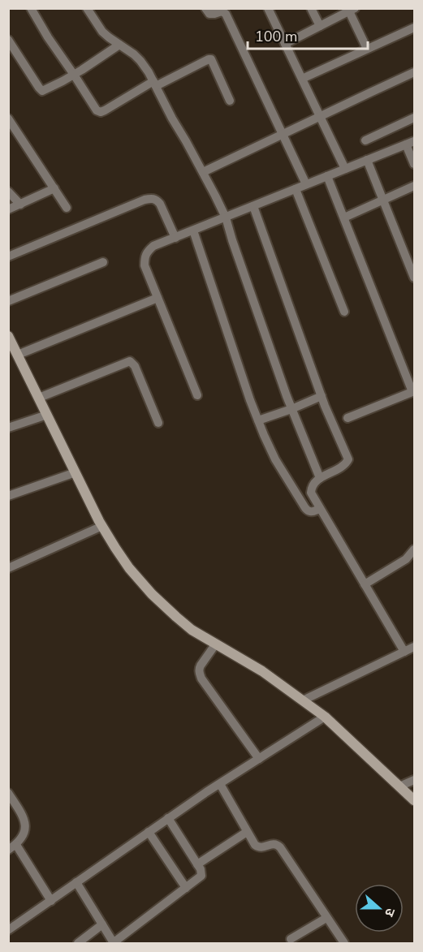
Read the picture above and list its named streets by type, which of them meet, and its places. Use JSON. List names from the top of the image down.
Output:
{
  "scale_bar": "100 m",
  "north": "right"
}
